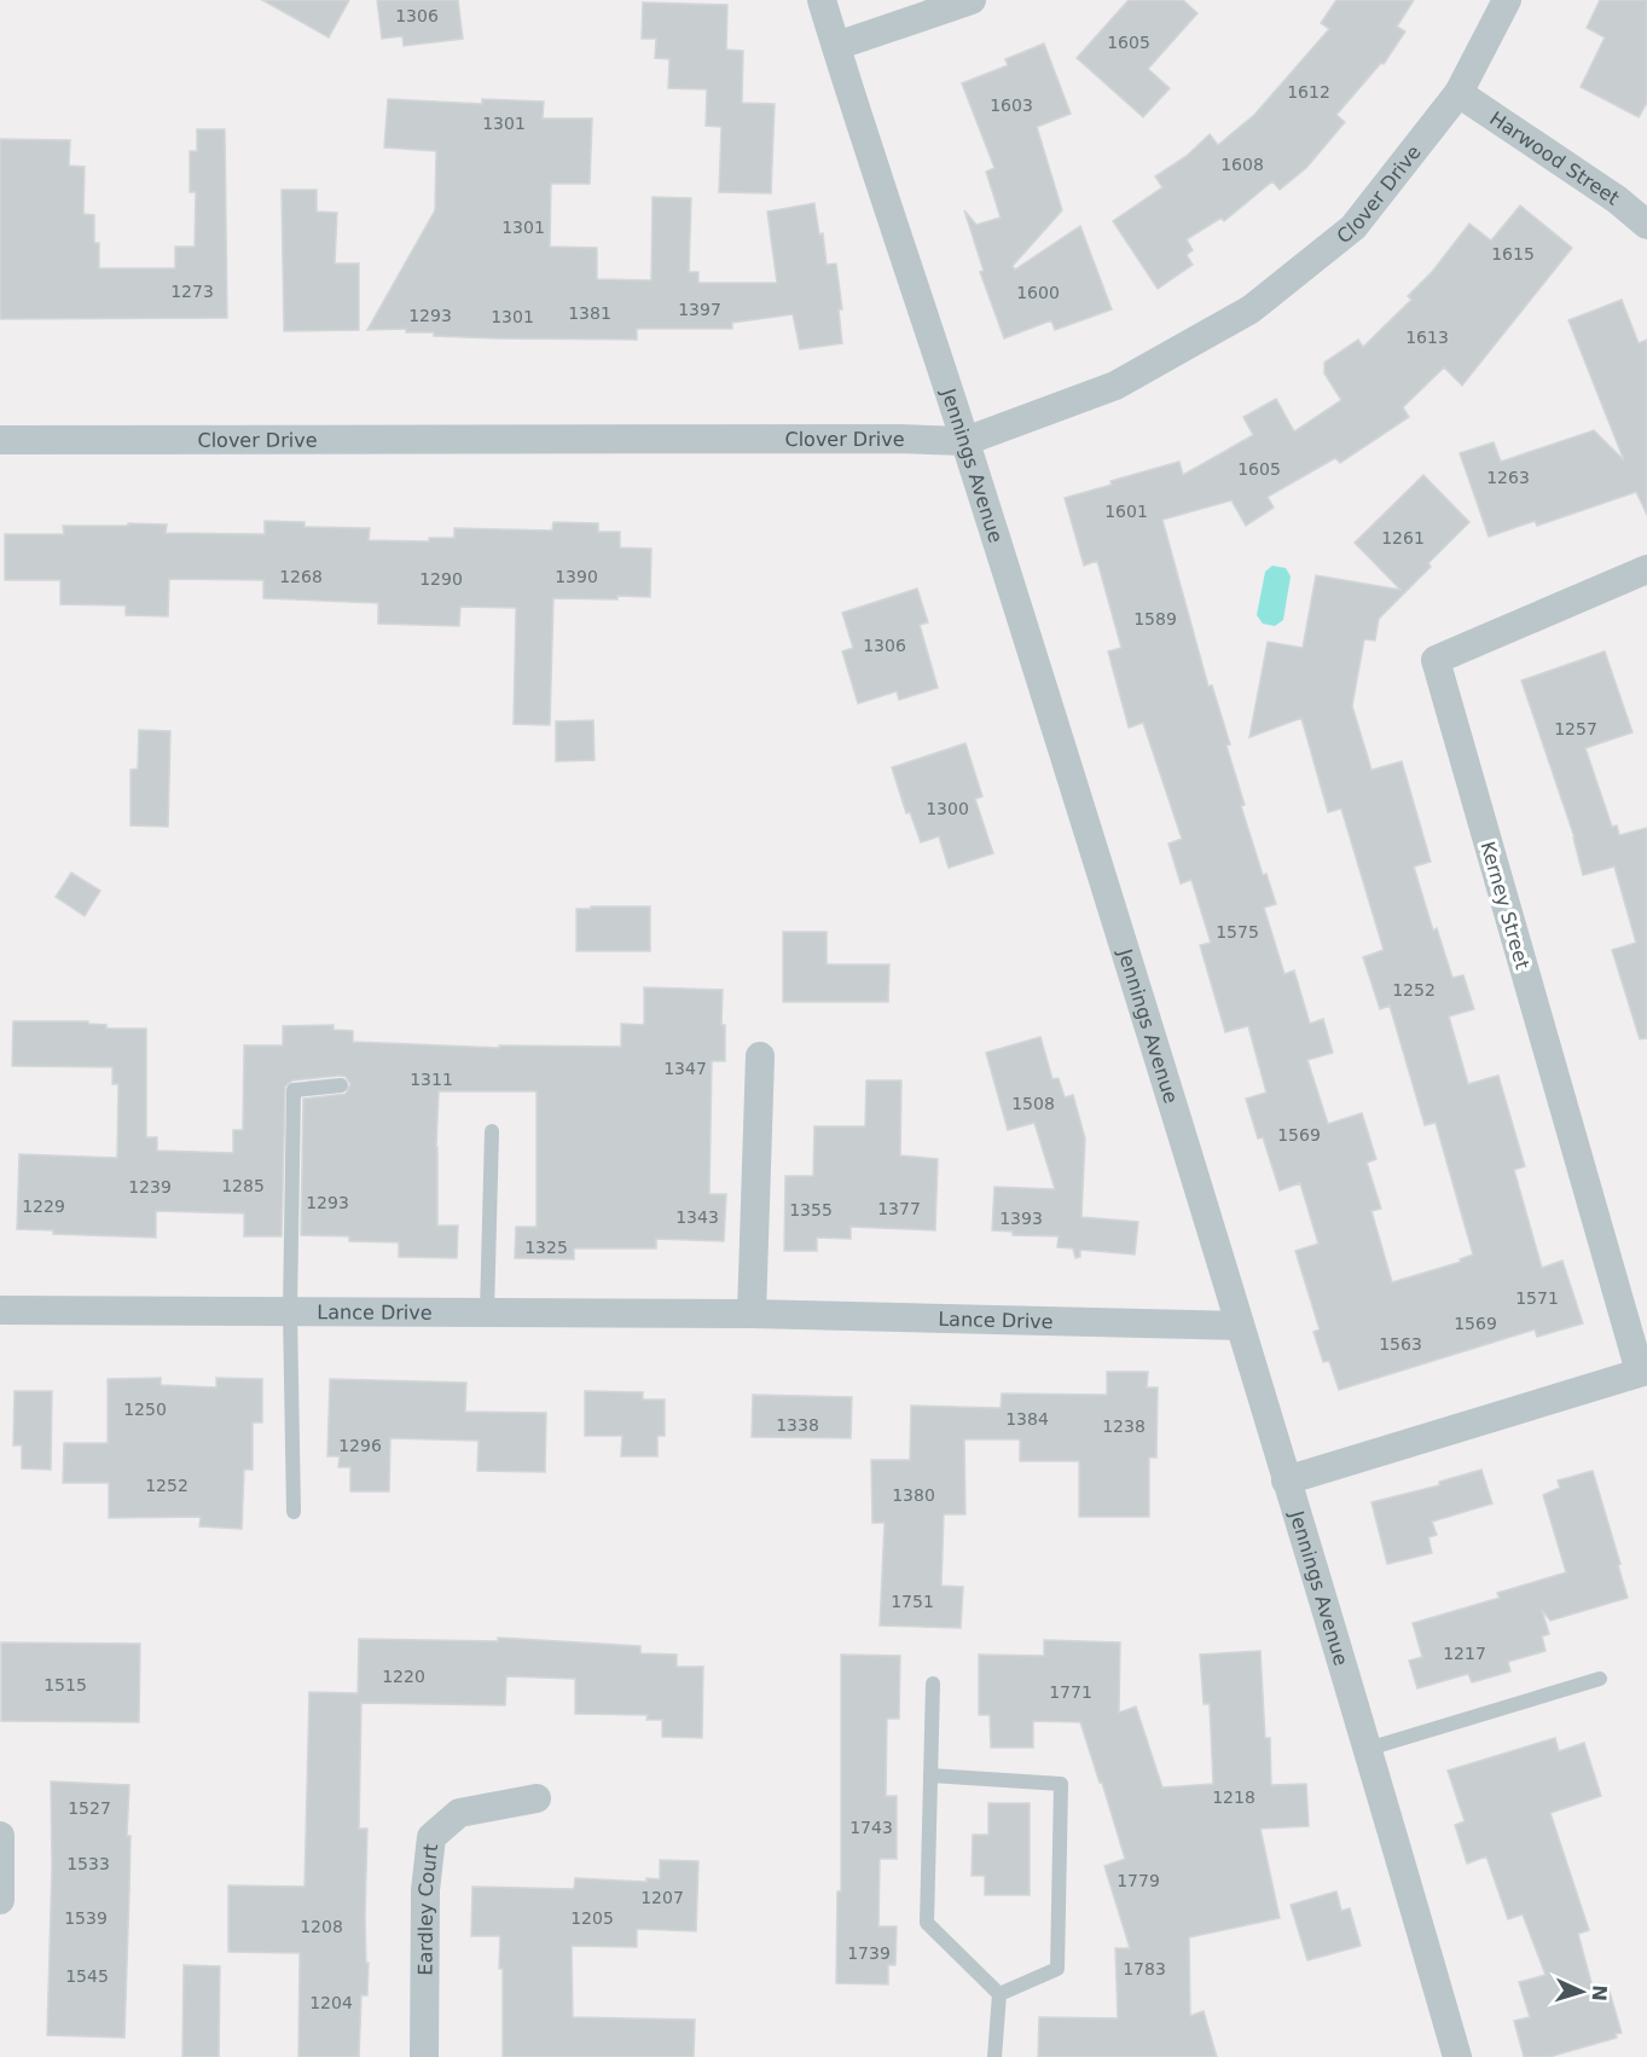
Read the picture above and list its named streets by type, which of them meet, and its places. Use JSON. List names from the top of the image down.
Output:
{
  "streets": {
    "street": [
      "Harwood Street",
      "Clover Drive",
      "Jennings Avenue",
      "Kerney Street",
      "Lance Drive",
      "Eardley Court"
    ]
  },
  "crossings": [
    ["Harwood Street", "Clover Drive"],
    ["Clover Drive", "Jennings Avenue"],
    ["Jennings Avenue", "Lance Drive"]
  ],
  "house_numbers": [
    "1306",
    "1605",
    "1612",
    "1603",
    "1301",
    "1608",
    "1301",
    "1615",
    "1273",
    "1600",
    "1397",
    "1381",
    "1293",
    "1301",
    "1613",
    "1605",
    "1263",
    "1601",
    "1261",
    "1268",
    "1390",
    "1290",
    "1589",
    "1306",
    "1257",
    "1300",
    "1575",
    "1252",
    "1347",
    "1311",
    "1508",
    "1569",
    "1285",
    "1239",
    "1293",
    "1229",
    "1377",
    "1355",
    "1343",
    "1393",
    "1325",
    "1571",
    "1569",
    "1563",
    "1250",
    "1384",
    "1338",
    "1238",
    "1296",
    "1252",
    "1380",
    "1751",
    "1217",
    "1220",
    "1515",
    "1771",
    "1218",
    "1527",
    "1743",
    "1533",
    "1779",
    "1207",
    "1539",
    "1205",
    "1208",
    "1739",
    "1783",
    "1545",
    "1204"
  ],
  "north": "right"
}
